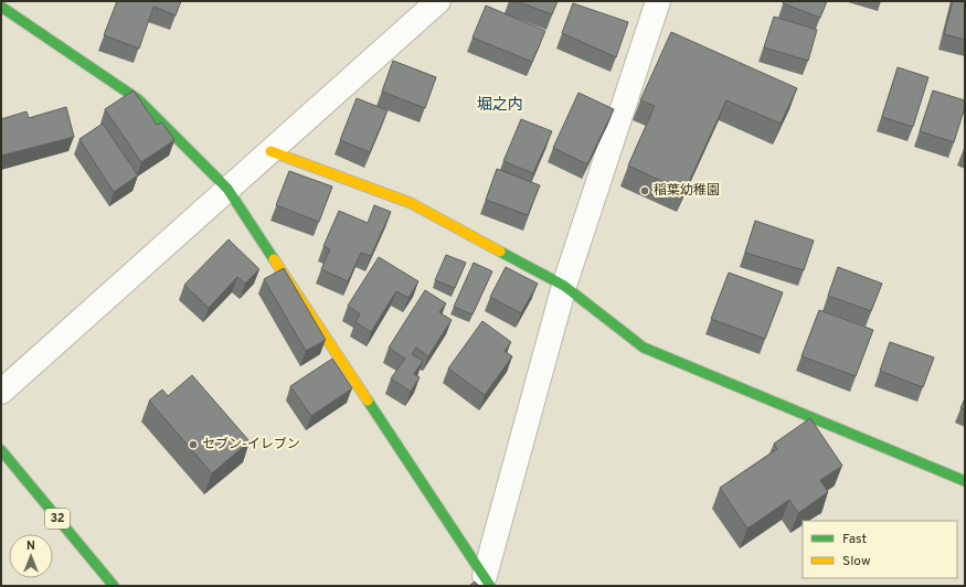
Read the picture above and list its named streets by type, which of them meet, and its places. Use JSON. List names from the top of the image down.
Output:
{
  "streets": {
    "street": ["32"]
  },
  "districts": ["堀之内"],
  "places": ["稲葉幼稚園", "セブン-イレブン"],
  "legend": ["Fast", "Slow"],
  "north": "top"
}
